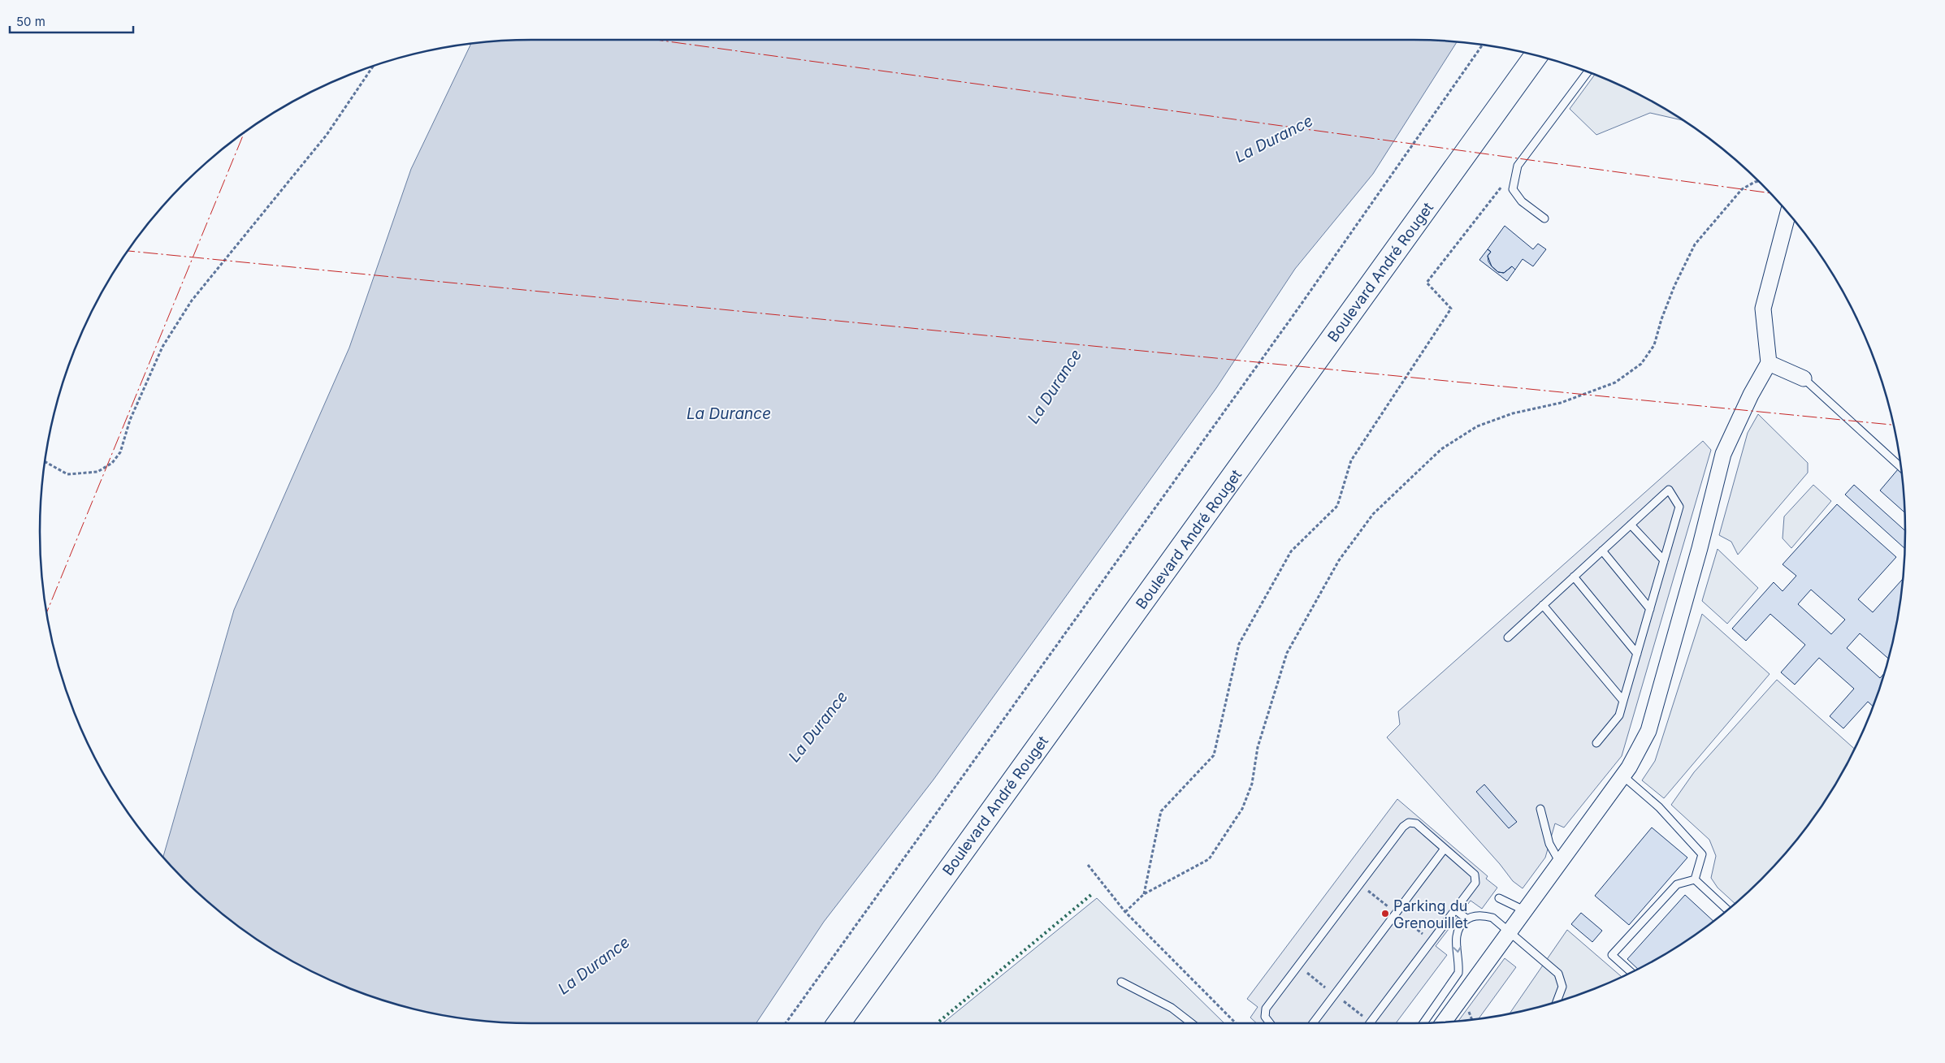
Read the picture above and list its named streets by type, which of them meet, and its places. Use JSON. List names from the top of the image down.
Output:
{
  "streets": {
    "main road": ["Boulevard André Rouget"]
  },
  "water": ["La Durance"],
  "places": ["Parking du Grenouillet"],
  "scale_bar": "50 m"
}
